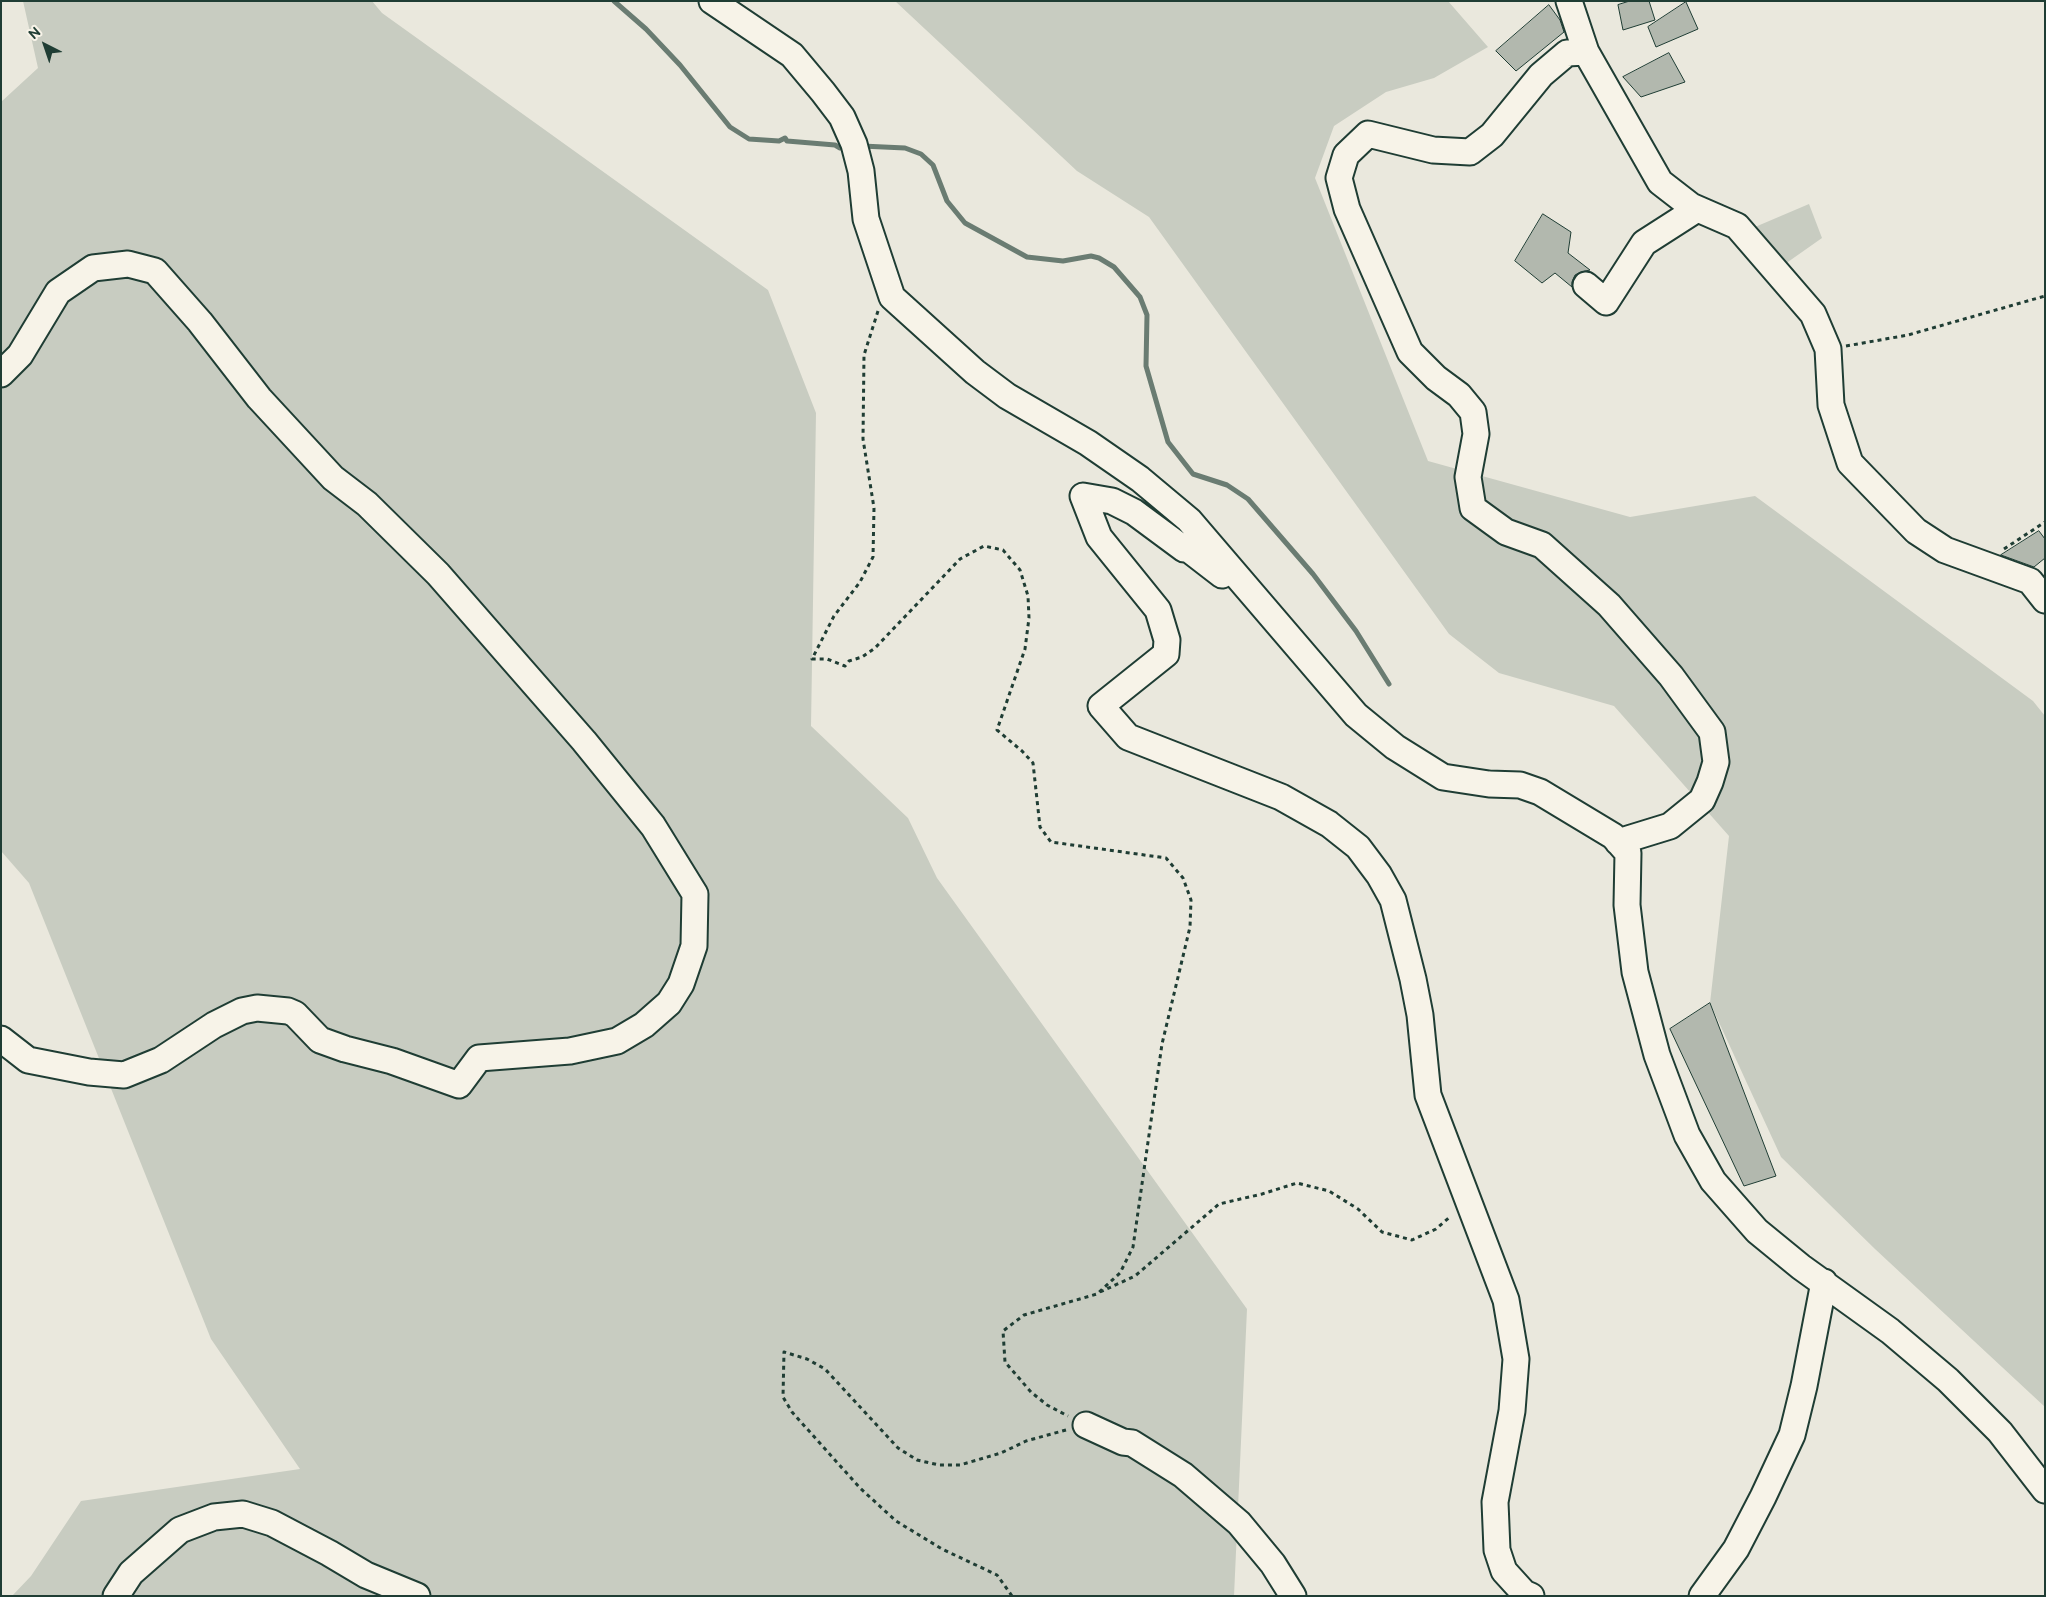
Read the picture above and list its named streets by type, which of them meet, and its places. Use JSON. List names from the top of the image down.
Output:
{
  "north": "top left"
}
